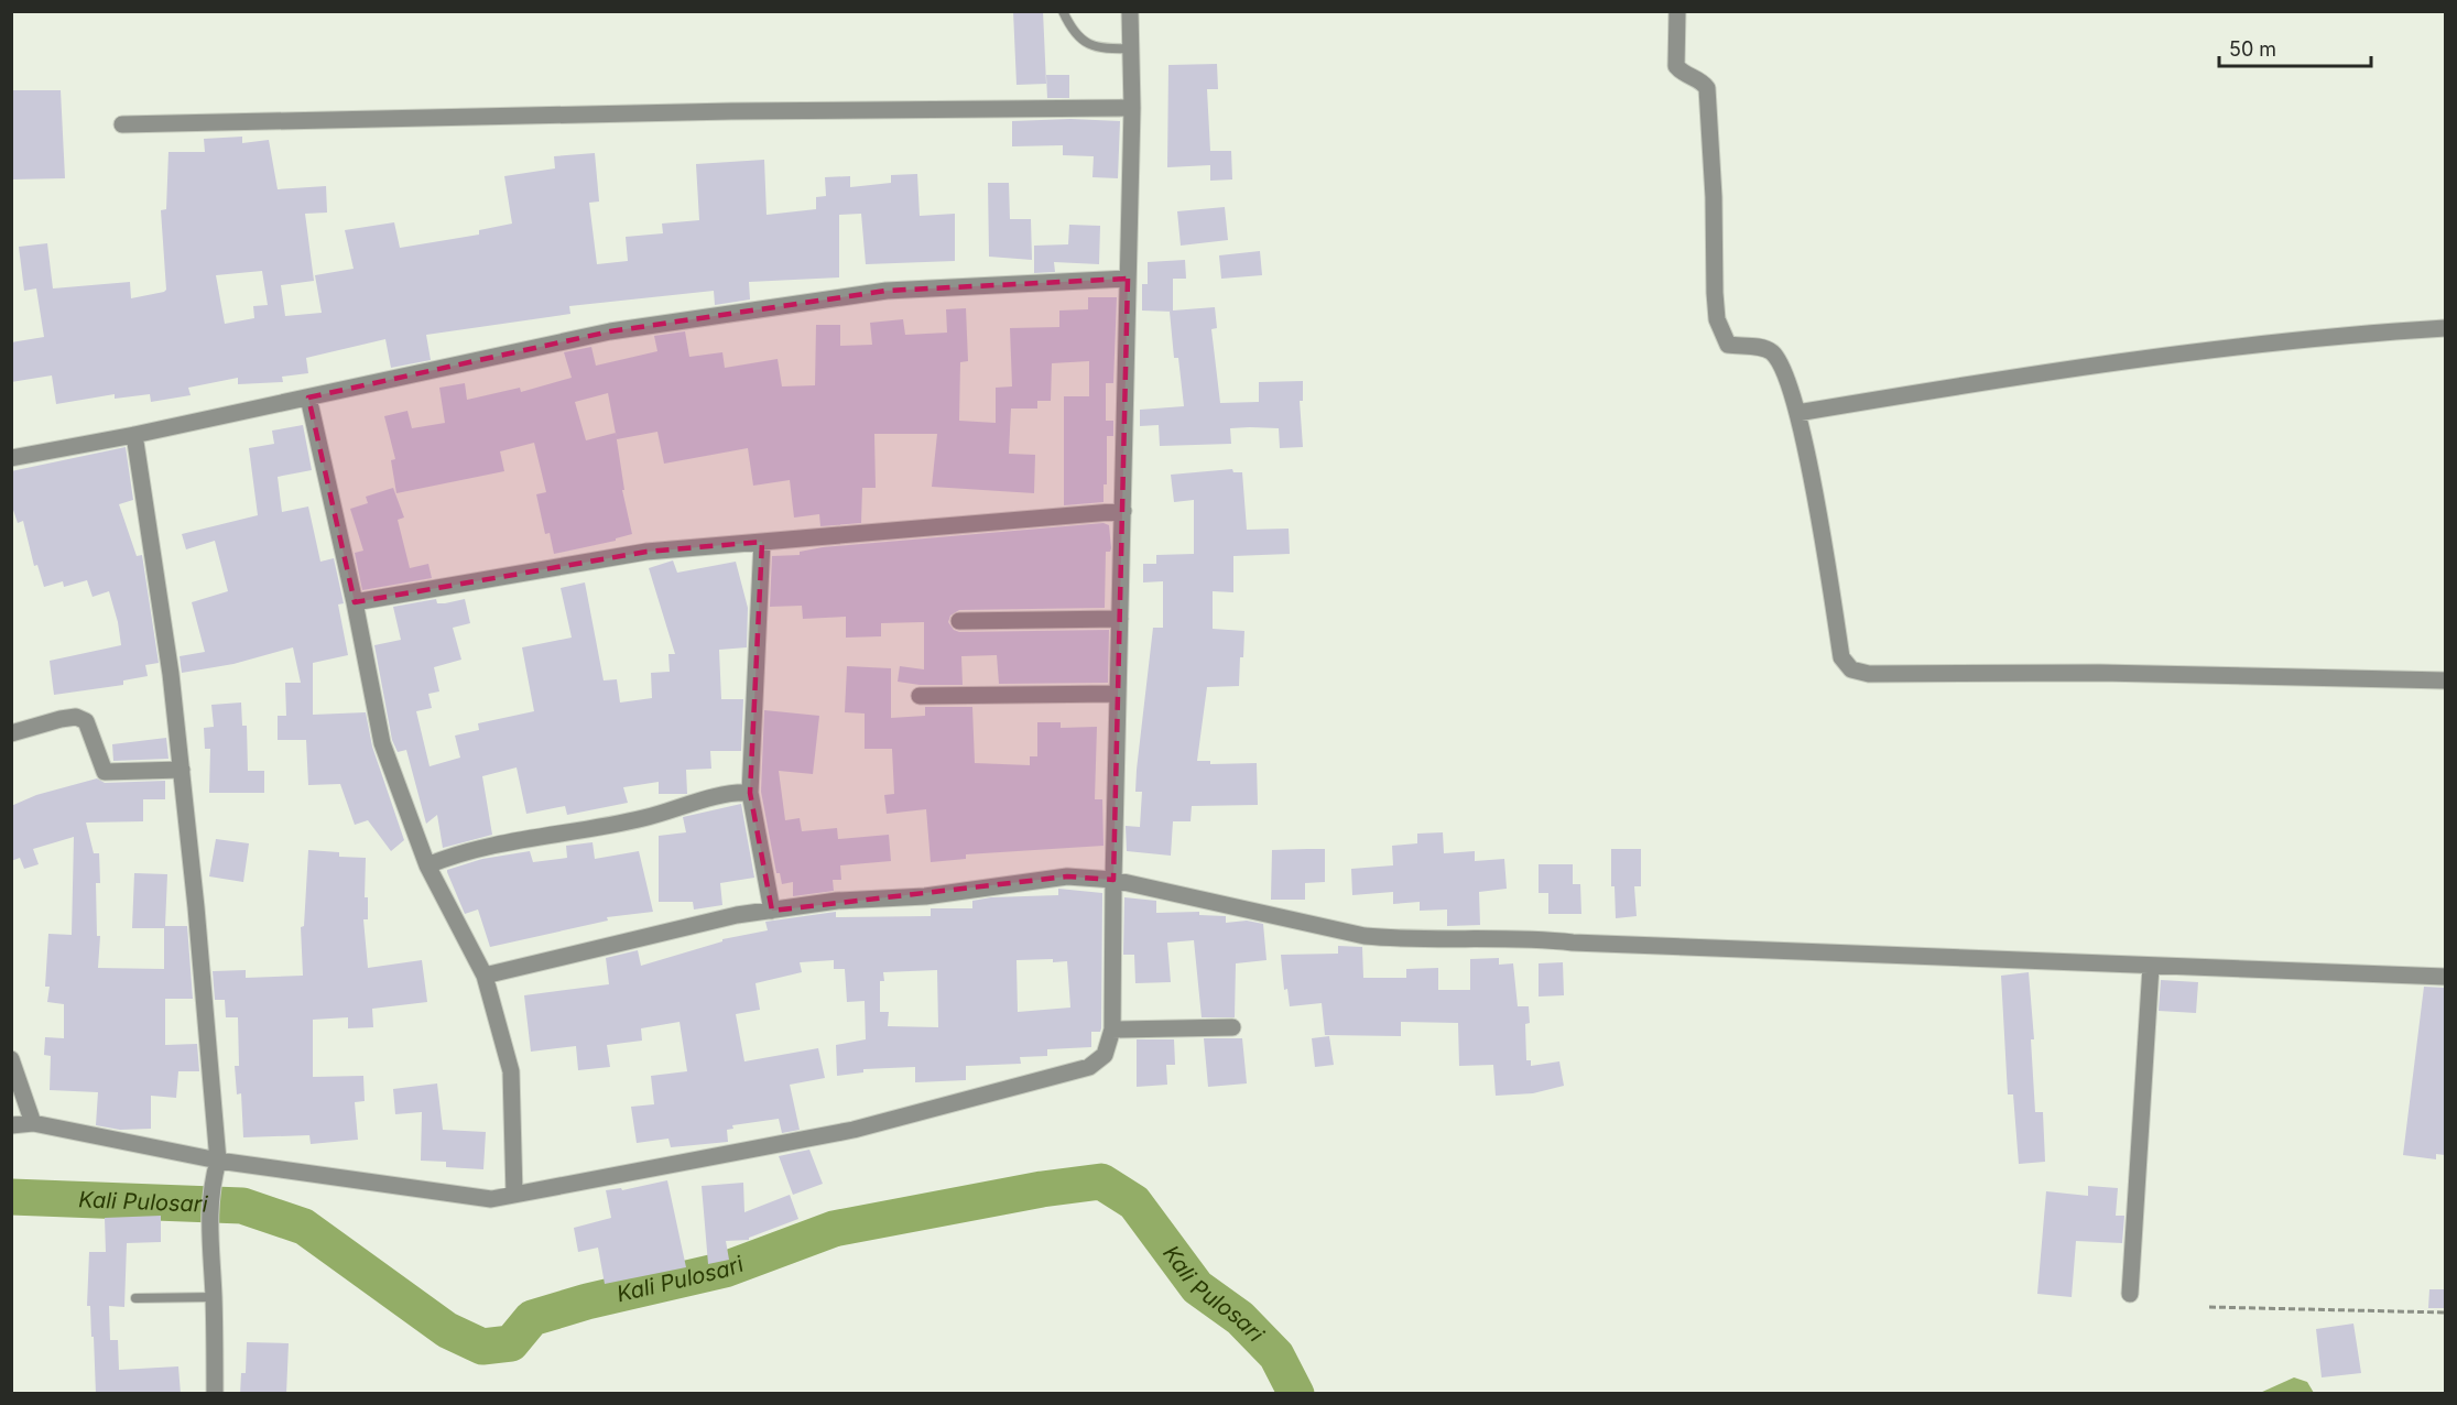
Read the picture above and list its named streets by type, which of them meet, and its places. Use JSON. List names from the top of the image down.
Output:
{
  "water": ["Kali Pulosari"],
  "scale_bar": "50 m"
}
